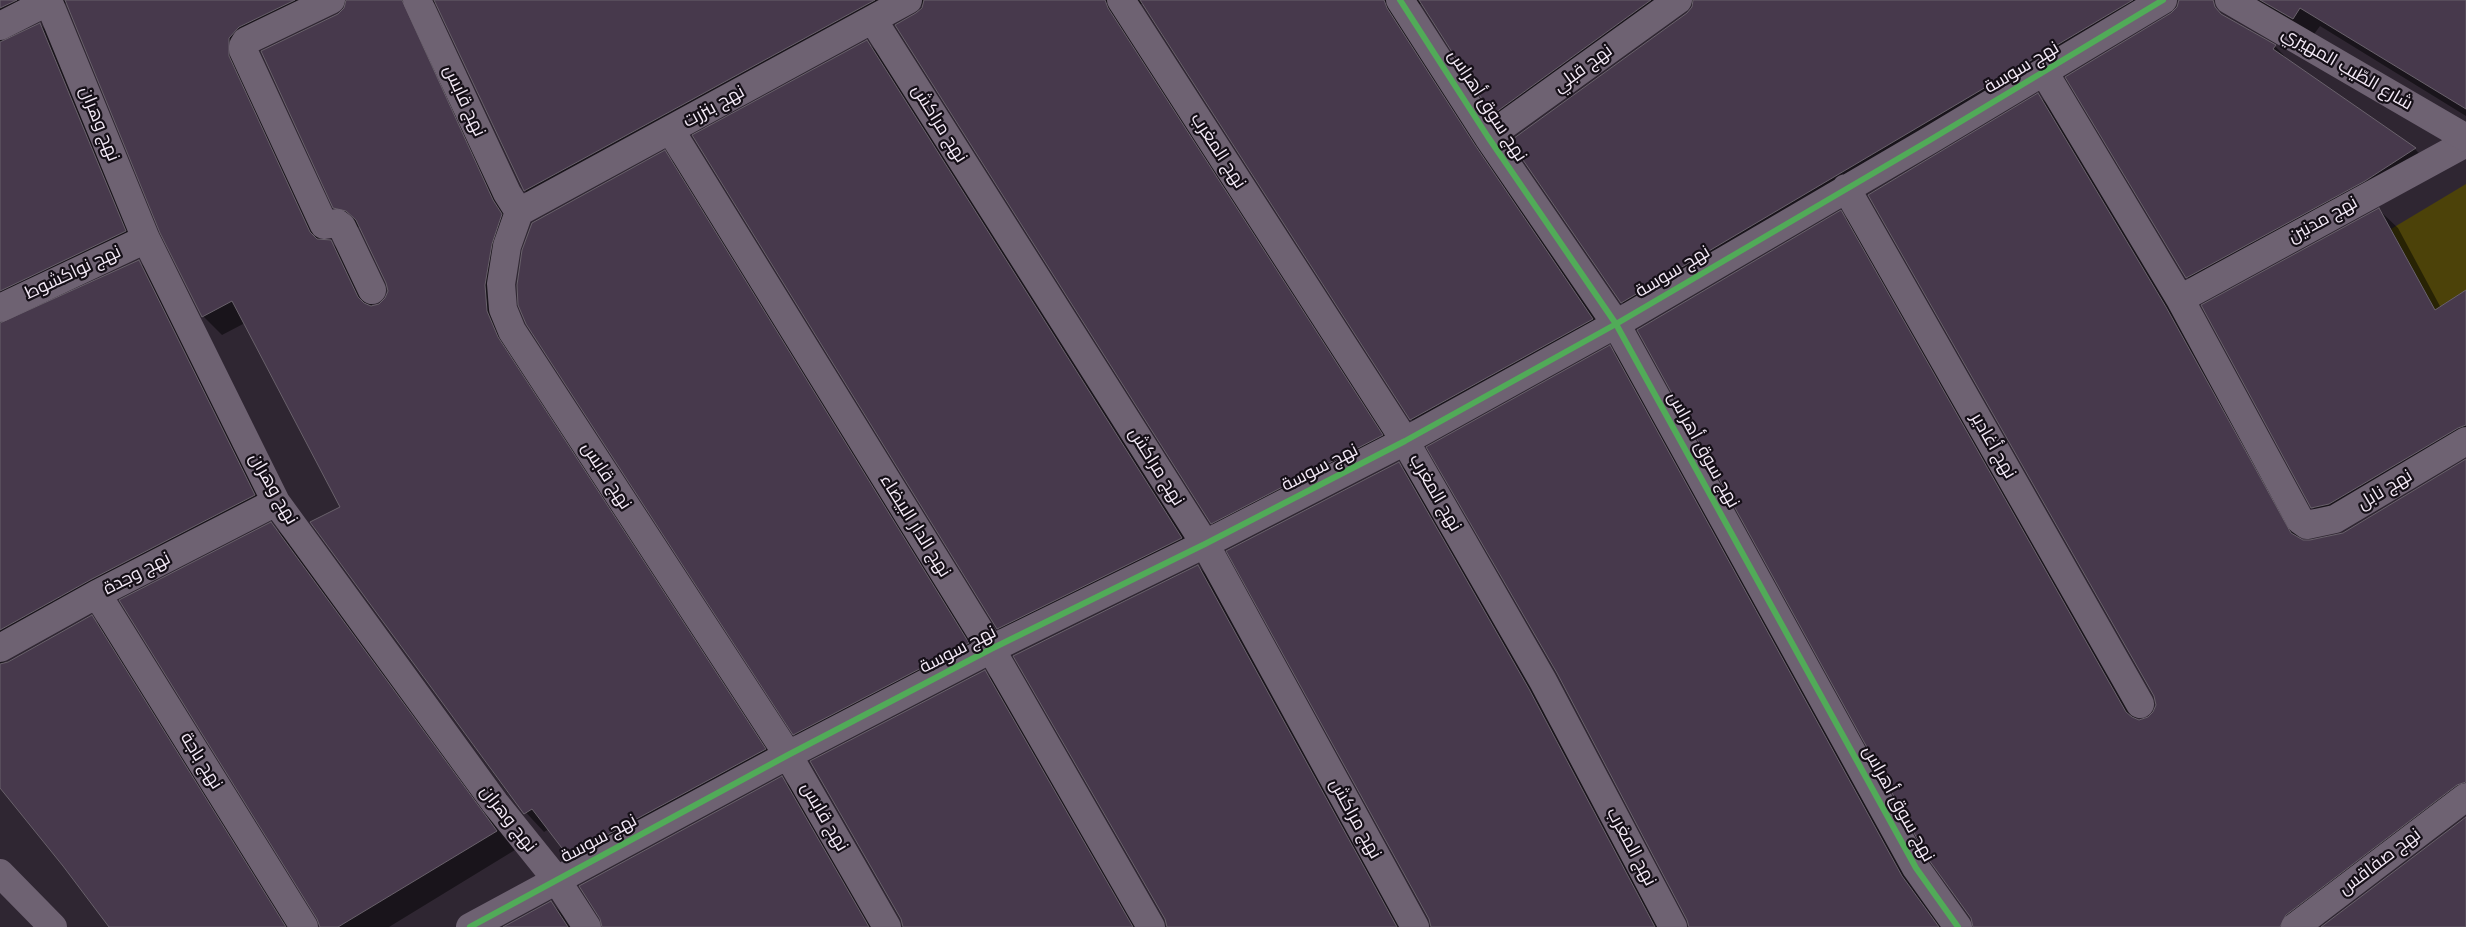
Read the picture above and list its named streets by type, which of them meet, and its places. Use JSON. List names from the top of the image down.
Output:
{
  "streets": {
    "street": [
      "نهج سوسة",
      "نهج قبلي",
      "شارع الطّيب المهيري",
      "نهج قابس",
      "نهج سوق أهراس",
      "نهج بنزرت",
      "نهج وهران",
      "نهج مراكش",
      "نهج المغرب",
      "نهج مدنين",
      "نهج نواكشوط",
      "نهج أغادير",
      "نهج نابل",
      "نهج الدار البيضاء",
      "نهج وجدة",
      "نهج باجة",
      "نهج صفاقس"
    ]
  },
  "crossings": [
    ["نهج سوسة", "نهج قابس"],
    ["نهج سوسة", "نهج سوق أهراس"],
    ["نهج سوسة", "نهج وهران"],
    ["نهج سوسة", "نهج مراكش"],
    ["نهج سوسة", "نهج المغرب"],
    ["نهج سوسة", "نهج أغادير"],
    ["نهج سوسة", "نهج الدار البيضاء"],
    ["نهج قبلي", "نهج سوق أهراس"],
    ["نهج قابس", "نهج بنزرت"],
    ["نهج بنزرت", "نهج مراكش"],
    ["نهج بنزرت", "نهج الدار البيضاء"],
    ["نهج وهران", "نهج نواكشوط"],
    ["نهج وهران", "نهج وجدة"],
    ["نهج مدنين", "نهج نابل"],
    ["نهج وجدة", "نهج باجة"]
  ]
}
